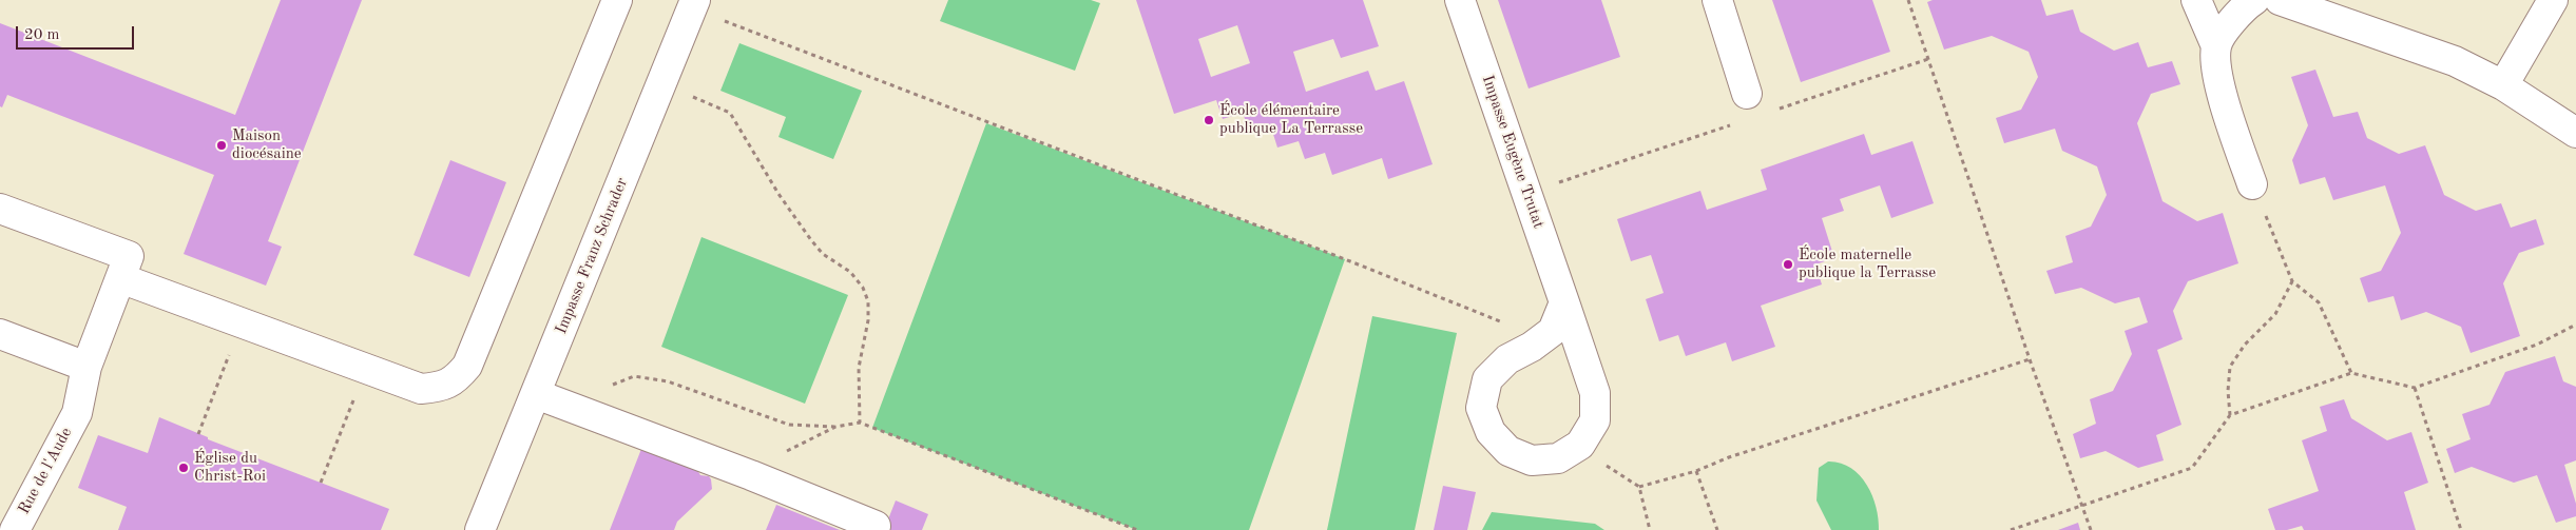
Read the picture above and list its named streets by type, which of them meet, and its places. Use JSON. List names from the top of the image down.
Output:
{
  "streets": {
    "street": ["Impasse Eugène Trutat", "Impasse Franz Schrader", "Rue de l'Aude"]
  },
  "places": [
    "École élémentaire publique La Terrasse",
    "Maison diocésaine",
    "École maternelle publique la Terrasse",
    "Église du Christ-Roi"
  ],
  "scale_bar": "20 m"
}
